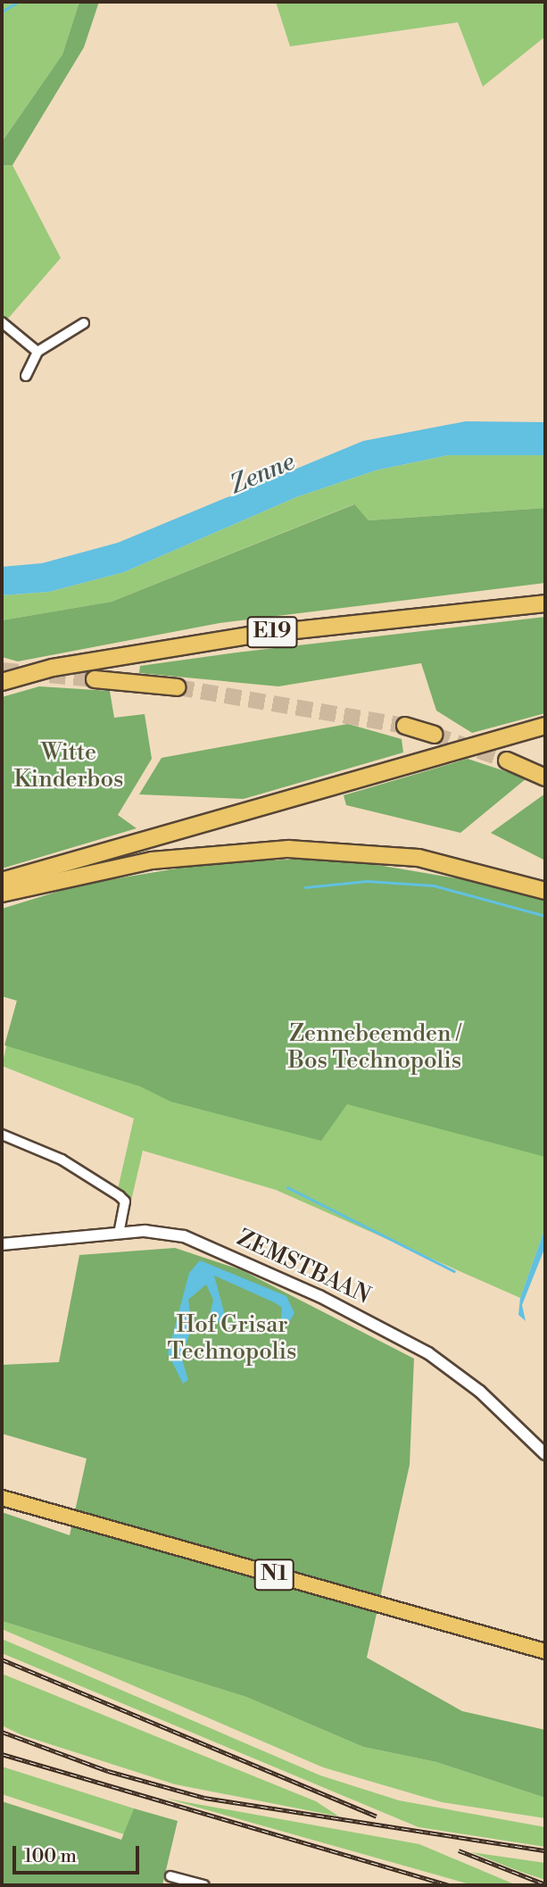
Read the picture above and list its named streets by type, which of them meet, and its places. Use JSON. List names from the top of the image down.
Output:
{
  "streets": {
    "highway": ["E19"],
    "main road": ["N1"],
    "street": ["ZEMSTBAAN"]
  },
  "water": ["Zenne"],
  "parks": ["Witte Kinderbos", "Zennebeemden / Bos Technopolis", "Hof Grisar Technopolis"],
  "scale_bar": "100 m"
}
